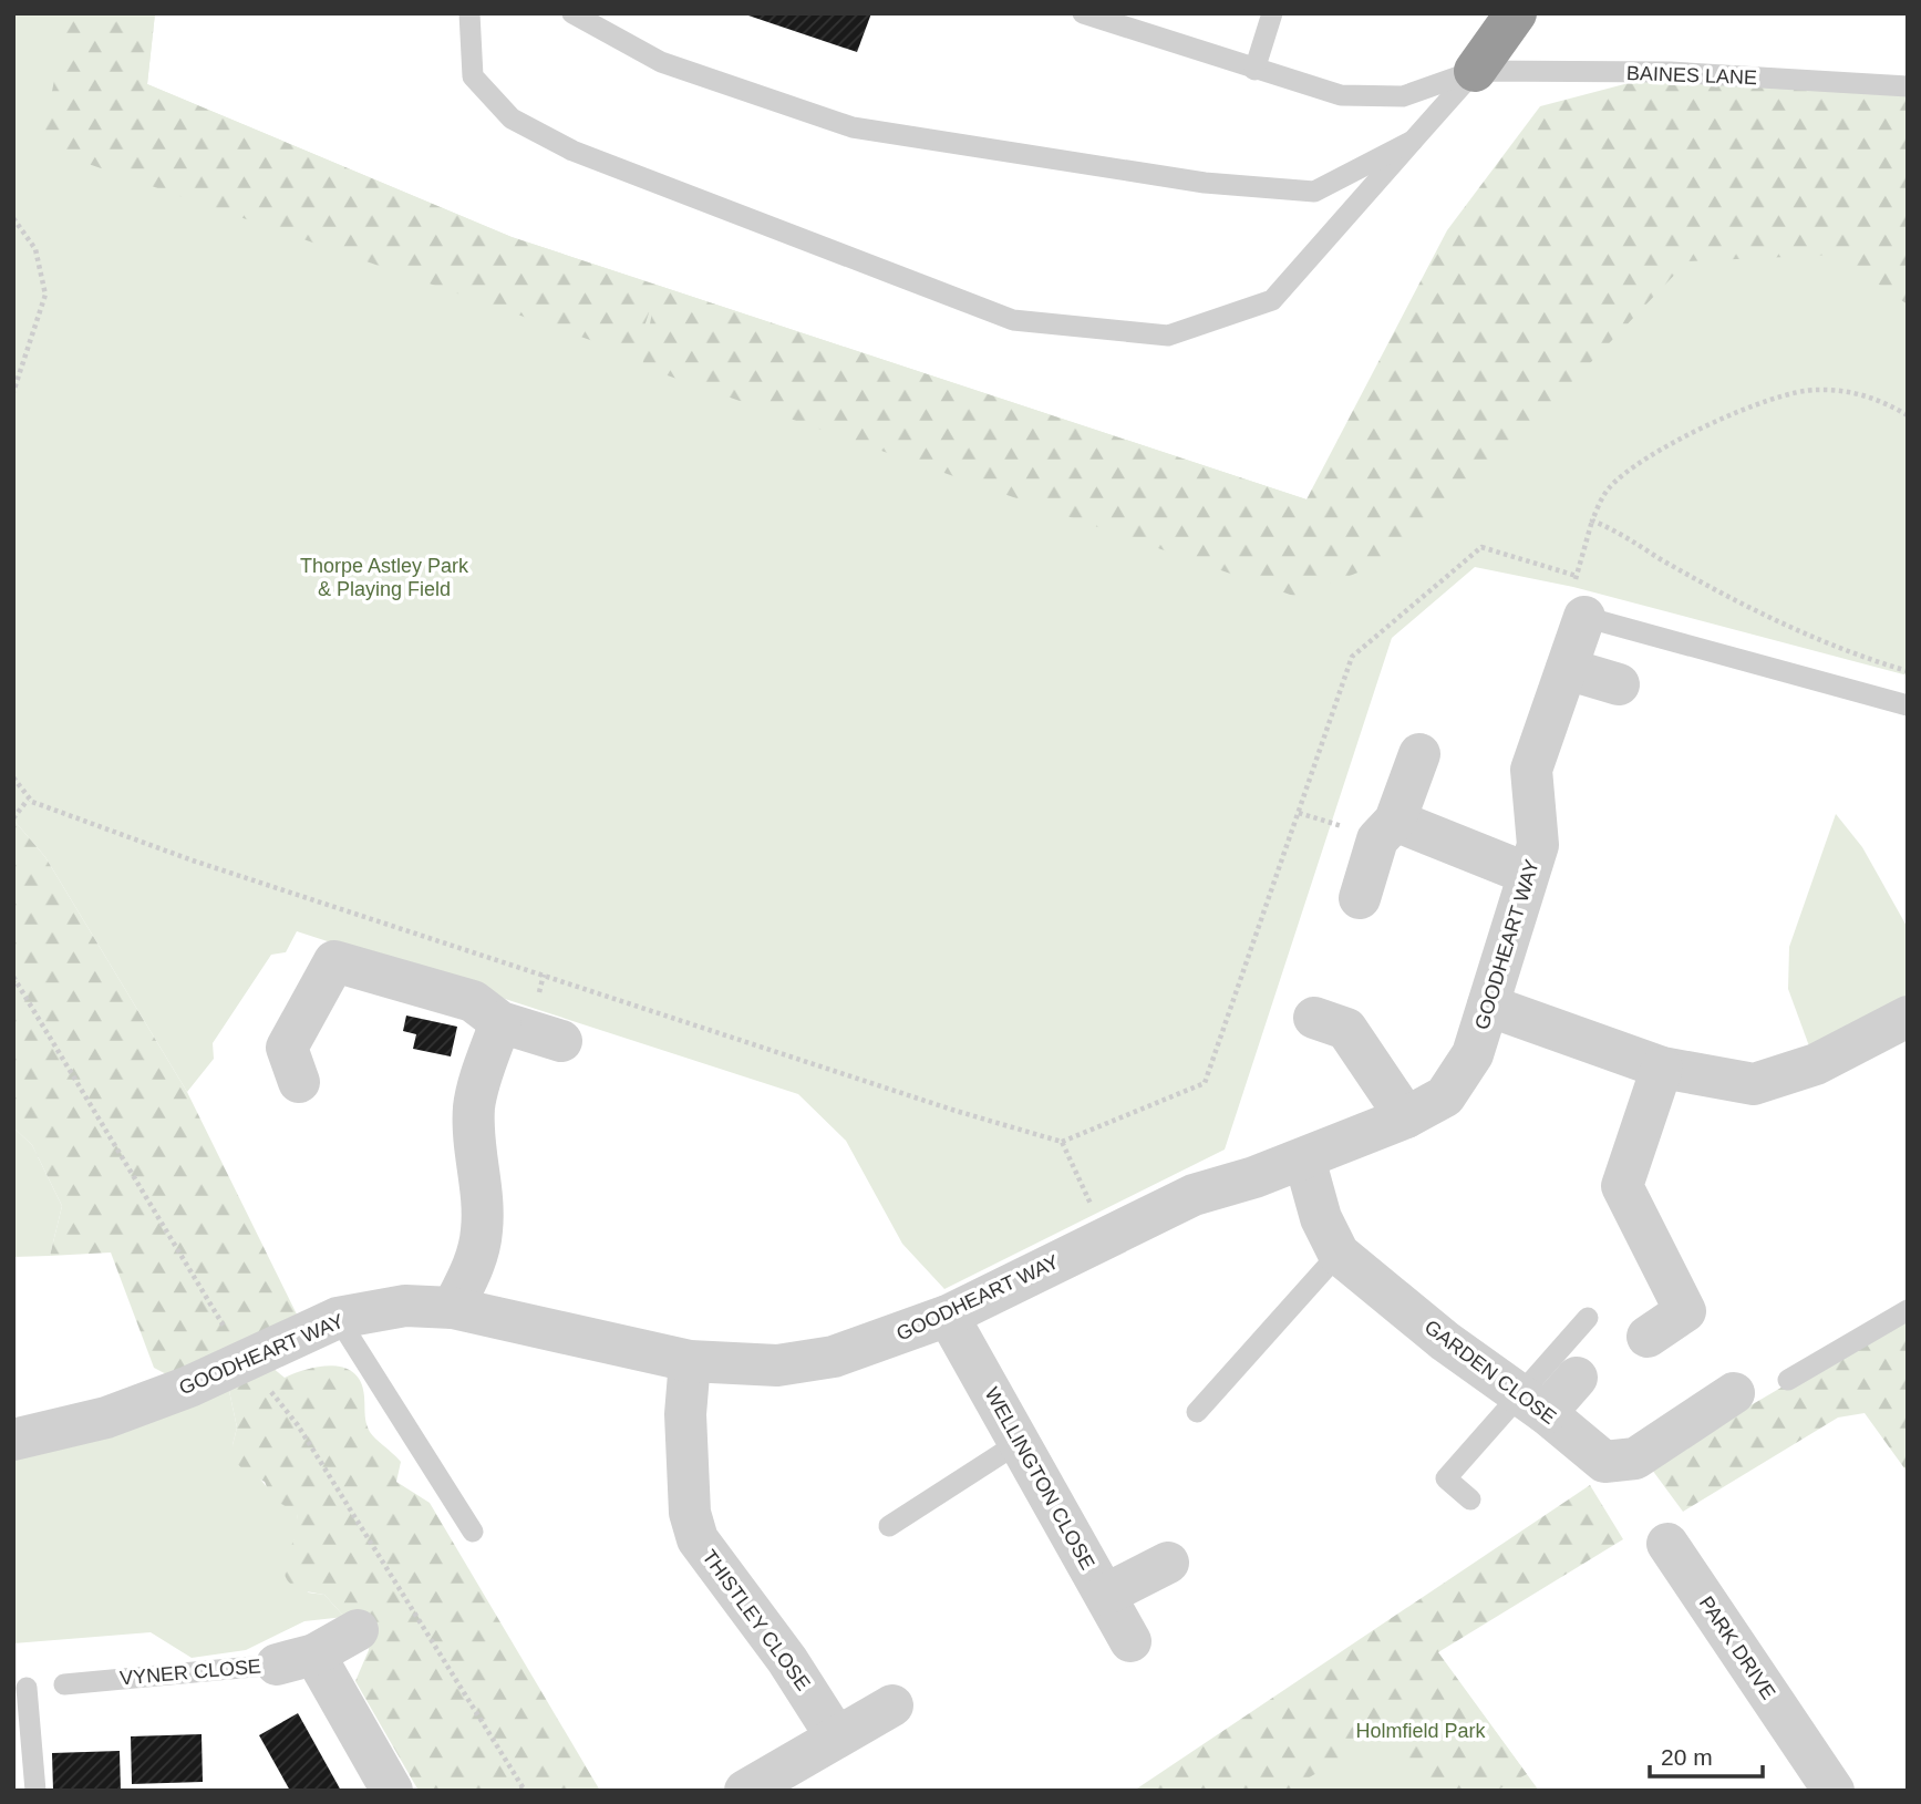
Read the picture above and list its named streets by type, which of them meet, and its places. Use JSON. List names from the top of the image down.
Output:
{
  "streets": {
    "street": [
      "GOODHEART WAY",
      "GARDEN CLOSE",
      "WELLINGTON CLOSE",
      "THISTLEY CLOSE",
      "PARK DRIVE",
      "VYNER CLOSE"
    ],
    "lane": ["BAINES LANE"]
  },
  "crossings": [
    ["GOODHEART WAY", "GARDEN CLOSE"],
    ["GOODHEART WAY", "WELLINGTON CLOSE"],
    ["GOODHEART WAY", "THISTLEY CLOSE"]
  ],
  "parks": ["Thorpe Astley Park & Playing Field", "Holmfield Park"],
  "scale_bar": "20 m"
}
